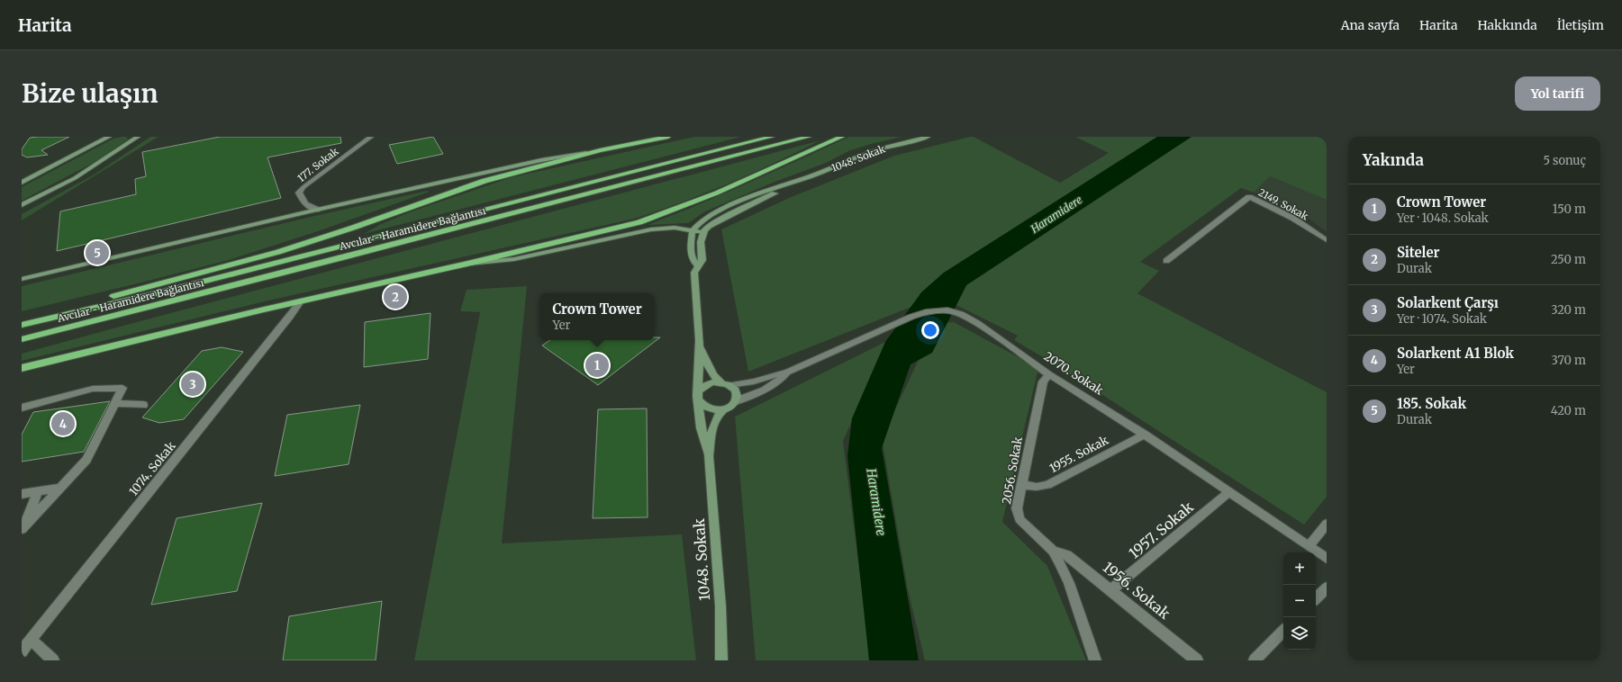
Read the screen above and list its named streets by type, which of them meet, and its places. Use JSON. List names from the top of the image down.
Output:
{
  "streets": {
    "highway": ["Avcılar - Haramidere Bağlantısı"],
    "main road": ["1048. Sokak"],
    "street": [
      "177. Sokak",
      "2149. Sokak",
      "2070. Sokak",
      "1955. Sokak",
      "1074. Sokak",
      "2056. Sokak",
      "1957. Sokak",
      "1956. Sokak"
    ]
  },
  "crossings": [
    ["2070. Sokak", "1955. Sokak"],
    ["2070. Sokak", "2056. Sokak"],
    ["2070. Sokak", "1957. Sokak"],
    ["1955. Sokak", "2056. Sokak"],
    ["2056. Sokak", "1956. Sokak"],
    ["1957. Sokak", "1956. Sokak"]
  ],
  "water": ["Haramidere"],
  "page": {
    "header": "Harita",
    "nav": [
      "Ana sayfa",
      "Harita",
      "Hakkında",
      "İletişim"
    ],
    "buttons": "Yol tarifi",
    "title": "Bize ulaşın",
    "heading": ["Yakında", "5 sonuç"],
    "list": [
      {
        "mark": "1",
        "name": "Crown Tower",
        "note": "Yer · 1048. Sokak",
        "value": "150 m"
      },
      {
        "mark": "2",
        "name": "Siteler",
        "note": "Durak",
        "value": "250 m"
      },
      {
        "mark": "3",
        "name": "Solarkent Çarşı",
        "note": "Yer · 1074. Sokak",
        "value": "320 m"
      },
      {
        "mark": "4",
        "name": "Solarkent A1 Blok",
        "note": "Yer",
        "value": "370 m"
      },
      {
        "mark": "5",
        "name": "185. Sokak",
        "note": "Durak",
        "value": "420 m"
      }
    ],
    "pins": [
      "5",
      "2",
      "1",
      "3",
      "4"
    ],
    "popup": ["Crown Tower", "Yer"],
    "map_buttons": ["+", "−"]
  }
}
